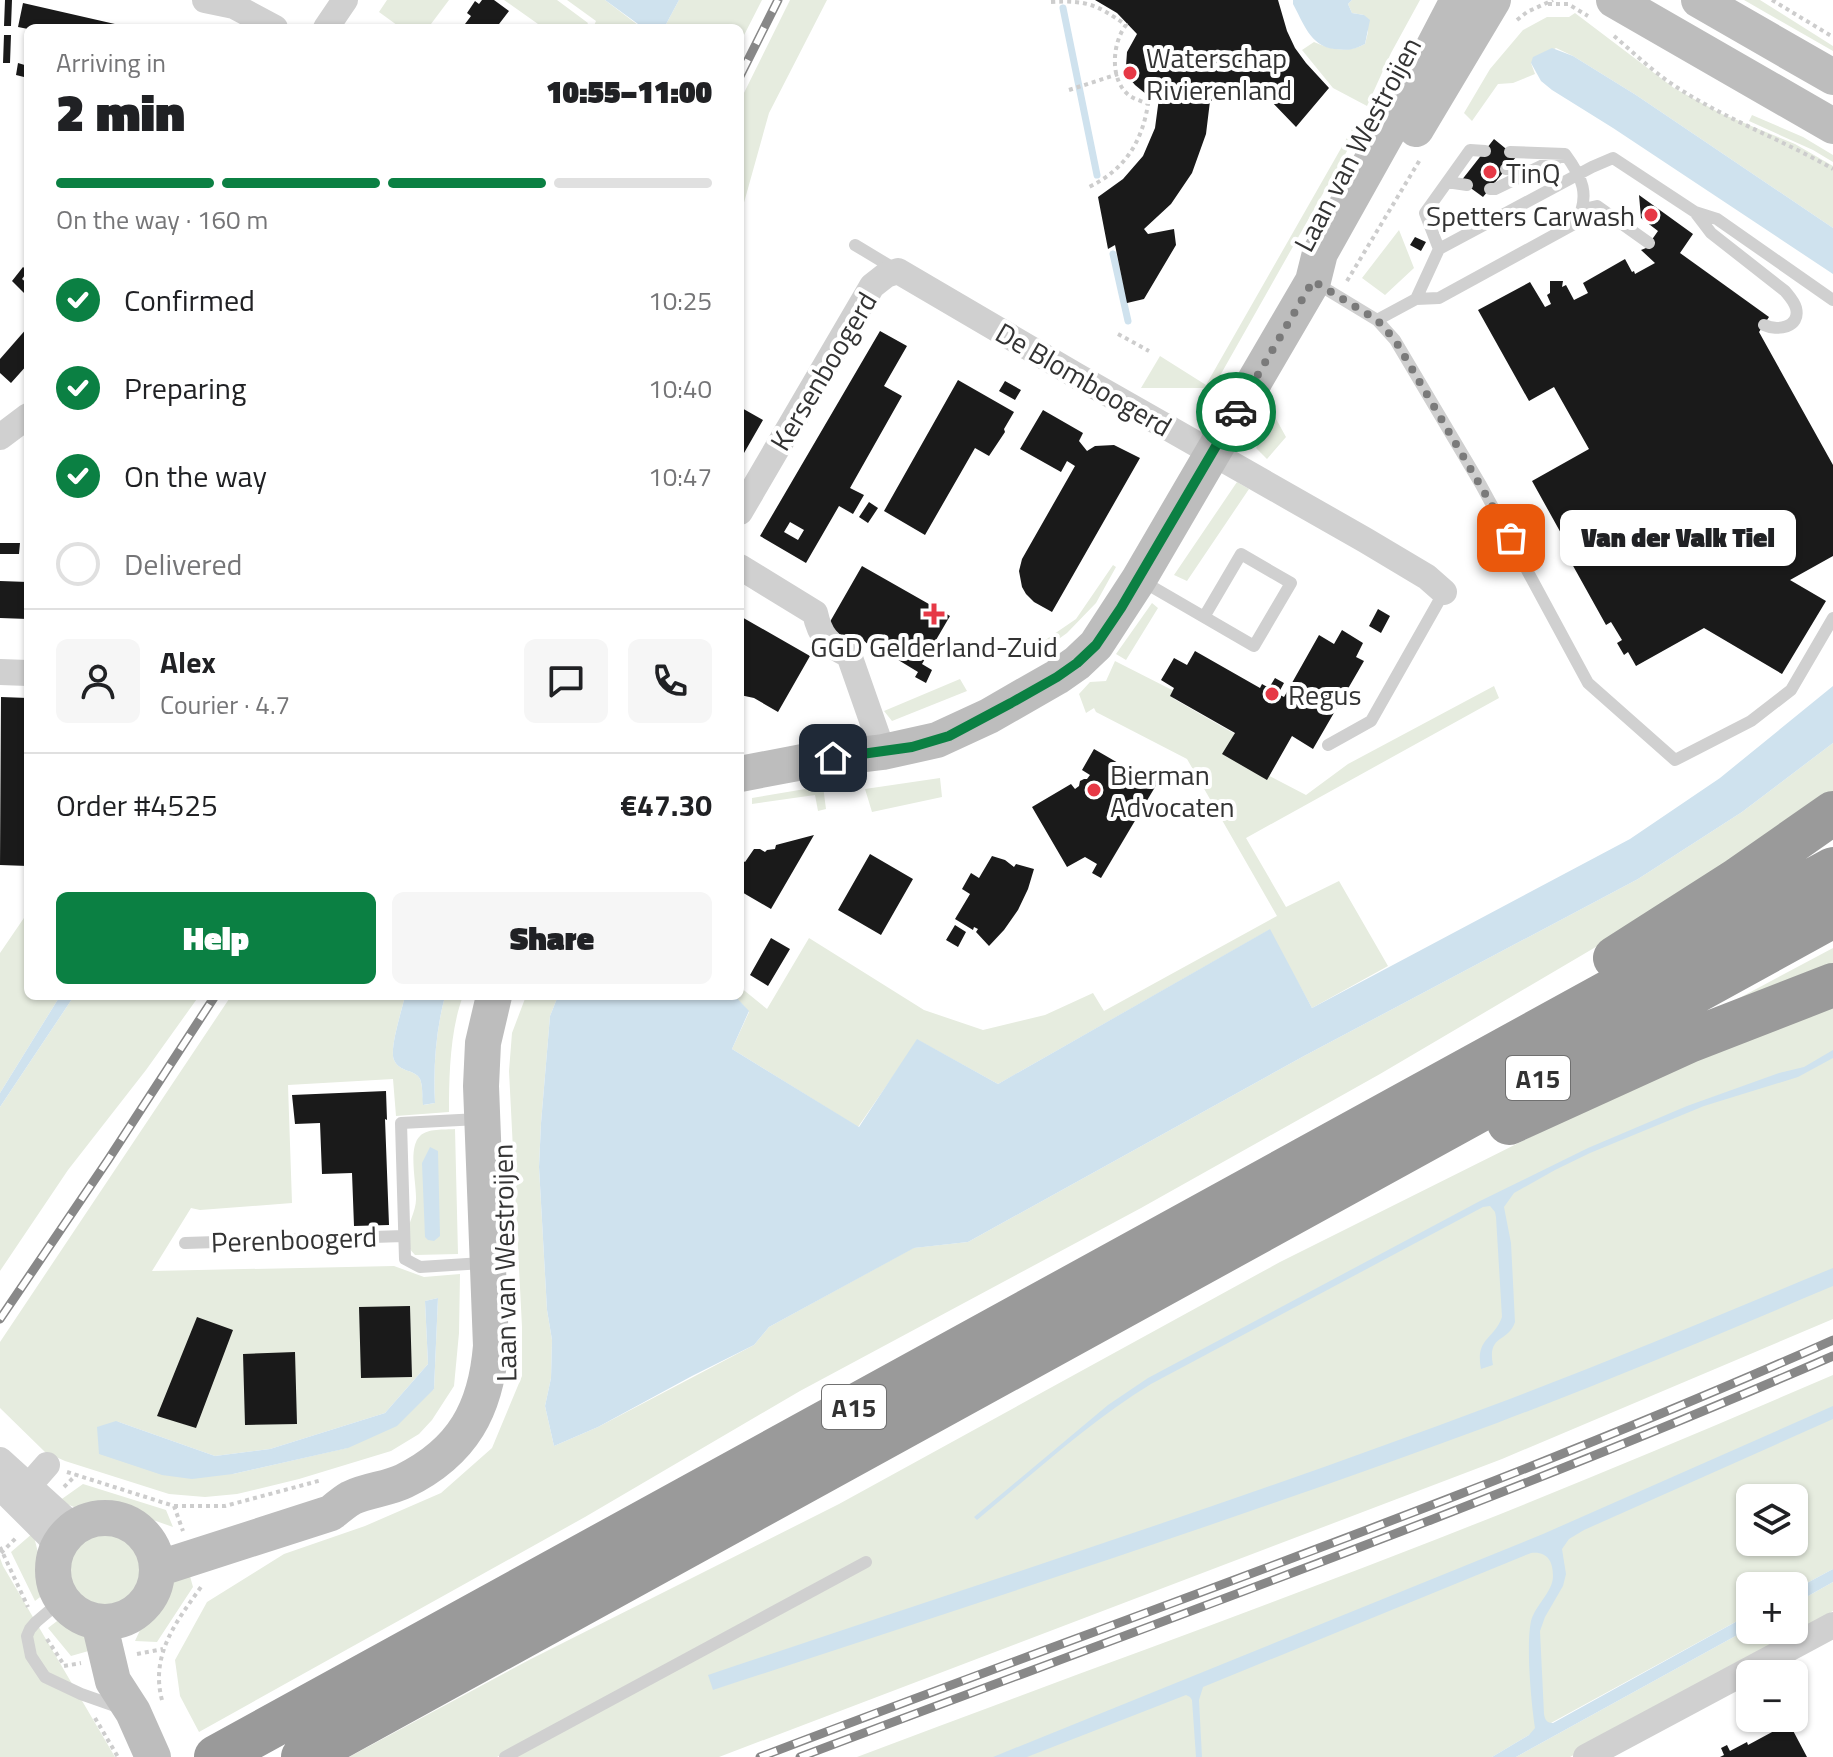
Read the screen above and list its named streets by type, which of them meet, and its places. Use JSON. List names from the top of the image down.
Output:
{
  "streets": {
    "highway": ["A15"],
    "street": ["Laan van Westroijen", "Kersenboogerd", "De Blomboogerd"],
    "lane": ["Perenboogerd"]
  },
  "crossings": [
    ["Laan van Westroijen", "De Blomboogerd"],
    ["Laan van Westroijen", "Perenboogerd"],
    ["Kersenboogerd", "De Blomboogerd"]
  ],
  "places": {
    "other": [
      "Waterschap Rivierenland",
      "TinQ",
      "Spetters Carwash",
      "Van der Valk Tiel",
      "Regus",
      "Bierman Advocaten"
    ],
    "health": ["GGD Gelderland-Zuid"]
  },
  "page": {
    "heading": ["2 min", "Arriving in", "10:55–11:00"],
    "panel": [
      "Alex",
      "Courier · 4.7",
      "Order #4525",
      "€47.30"
    ],
    "bar": "On the way · 160 m",
    "list": [
      ["Confirmed", "10:25"],
      ["Preparing", "10:40"],
      ["On the way", "10:47"],
      "Delivered"
    ],
    "bubble": "Van der Valk Tiel",
    "buttons": ["Help", "Share"],
    "map_buttons": ["+", "−"]
  }
}
